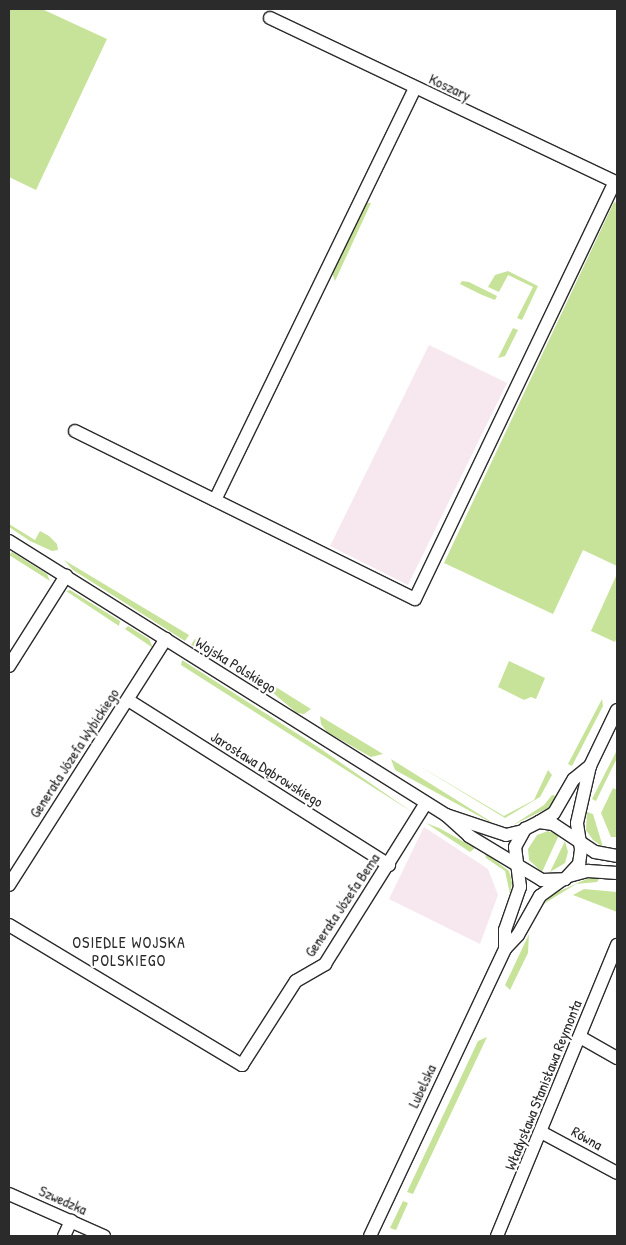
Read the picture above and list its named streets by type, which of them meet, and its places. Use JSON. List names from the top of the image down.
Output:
{
  "streets": {
    "street": [
      "Koszary",
      "Wojska Polskiego",
      "Generała Józefa Wybickiego",
      "Jarosława Dąbrowskiego",
      "Generała Józefa Bema",
      "Władysława Stanisława Reymonta",
      "Lubelska",
      "Równa",
      "Szwedzka"
    ]
  },
  "crossings": [
    ["Wojska Polskiego", "Generała Józefa Wybickiego"],
    ["Wojska Polskiego", "Generała Józefa Bema"],
    ["Wojska Polskiego", "Lubelska"],
    ["Generała Józefa Wybickiego", "Jarosława Dąbrowskiego"],
    ["Jarosława Dąbrowskiego", "Generała Józefa Bema"],
    ["Władysława Stanisława Reymonta", "Równa"]
  ],
  "districts": ["OSIEDLE WOJSKA POLSKIEGO"]
}
